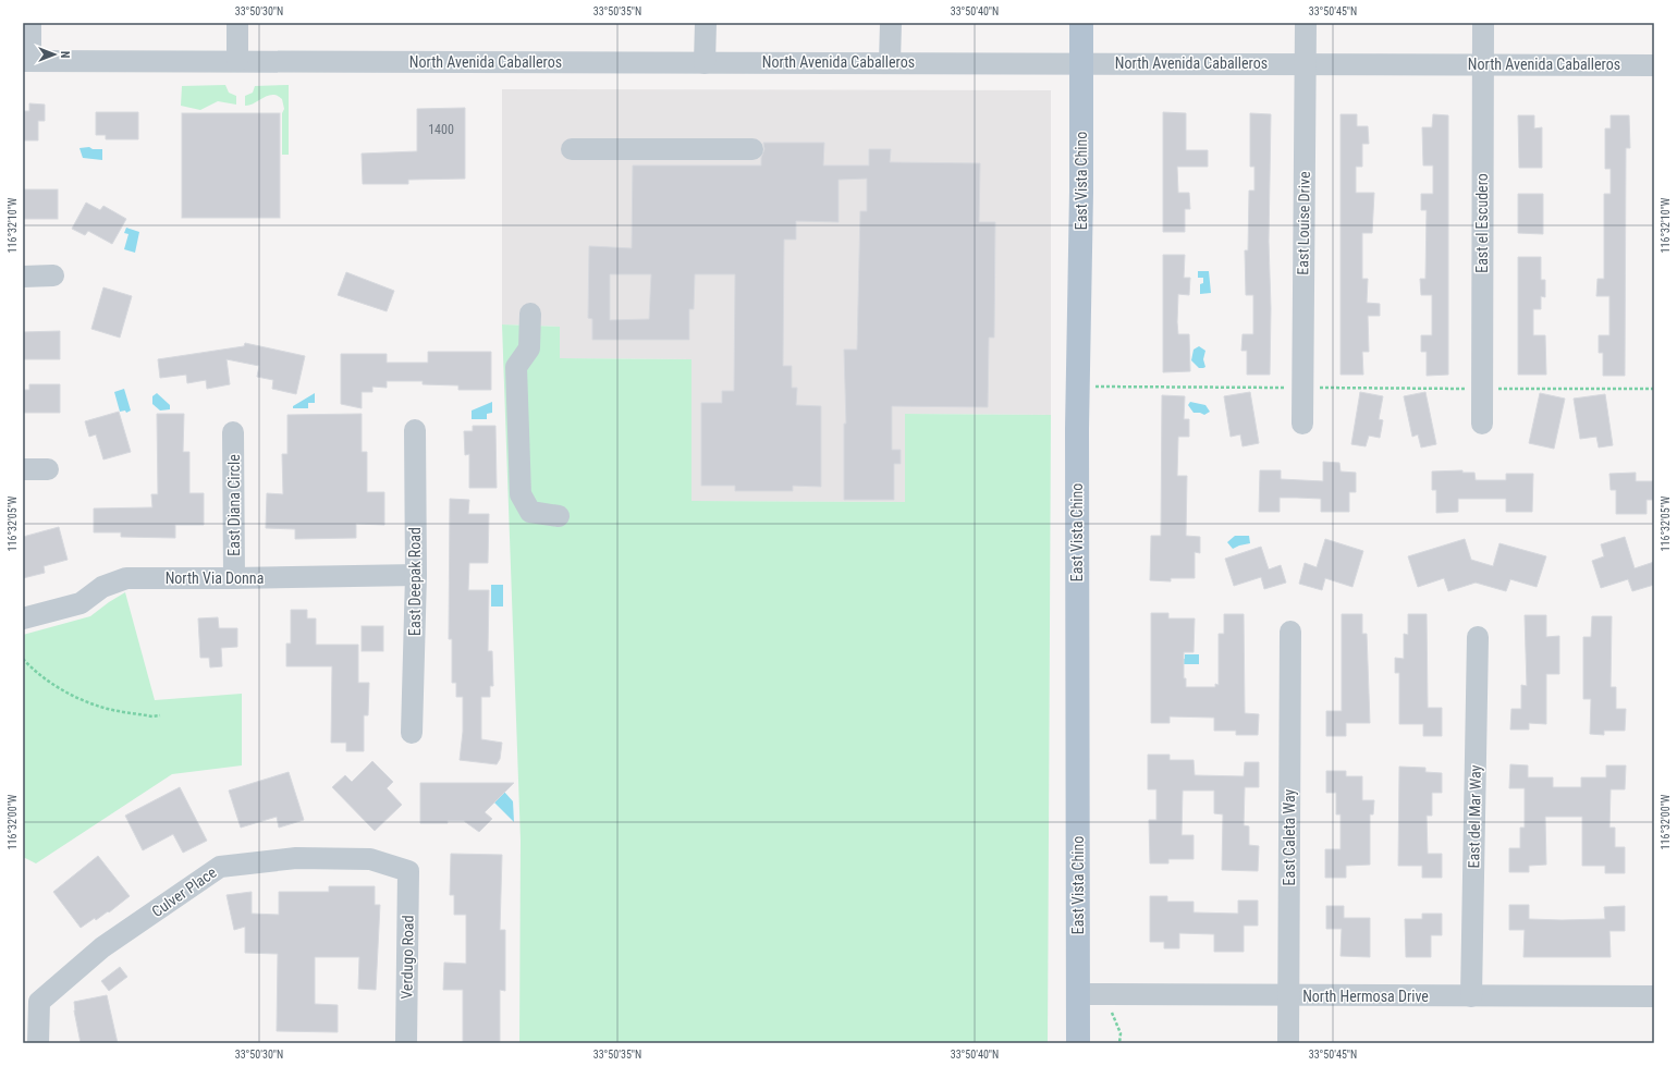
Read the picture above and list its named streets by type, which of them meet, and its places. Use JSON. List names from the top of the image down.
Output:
{
  "streets": {
    "main road": ["East Vista Chino"],
    "street": [
      "North Avenida Caballeros",
      "East Louise Drive",
      "East el Escudero",
      "East Diana Circle",
      "North Via Donna",
      "East Deepak Road",
      "East del Mar Way",
      "East Caleta Way",
      "Culver Place",
      "Verdugo Road",
      "North Hermosa Drive"
    ]
  },
  "crossings": [
    ["North Avenida Caballeros", "East Vista Chino"],
    ["North Avenida Caballeros", "East Louise Drive"],
    ["North Avenida Caballeros", "East el Escudero"],
    ["East Vista Chino", "North Hermosa Drive"],
    ["East Diana Circle", "North Via Donna"],
    ["North Via Donna", "East Deepak Road"],
    ["East del Mar Way", "North Hermosa Drive"],
    ["East Caleta Way", "North Hermosa Drive"],
    ["Culver Place", "Verdugo Road"]
  ],
  "house_numbers": ["1400"],
  "north": "right",
  "coordinates": [
    "33°50'30\"N",
    "33°50'35\"N",
    "33°50'40\"N",
    "33°50'45\"N",
    "116°32'10\"W",
    "116°32'05\"W",
    "116°32'00\"W"
  ]
}
